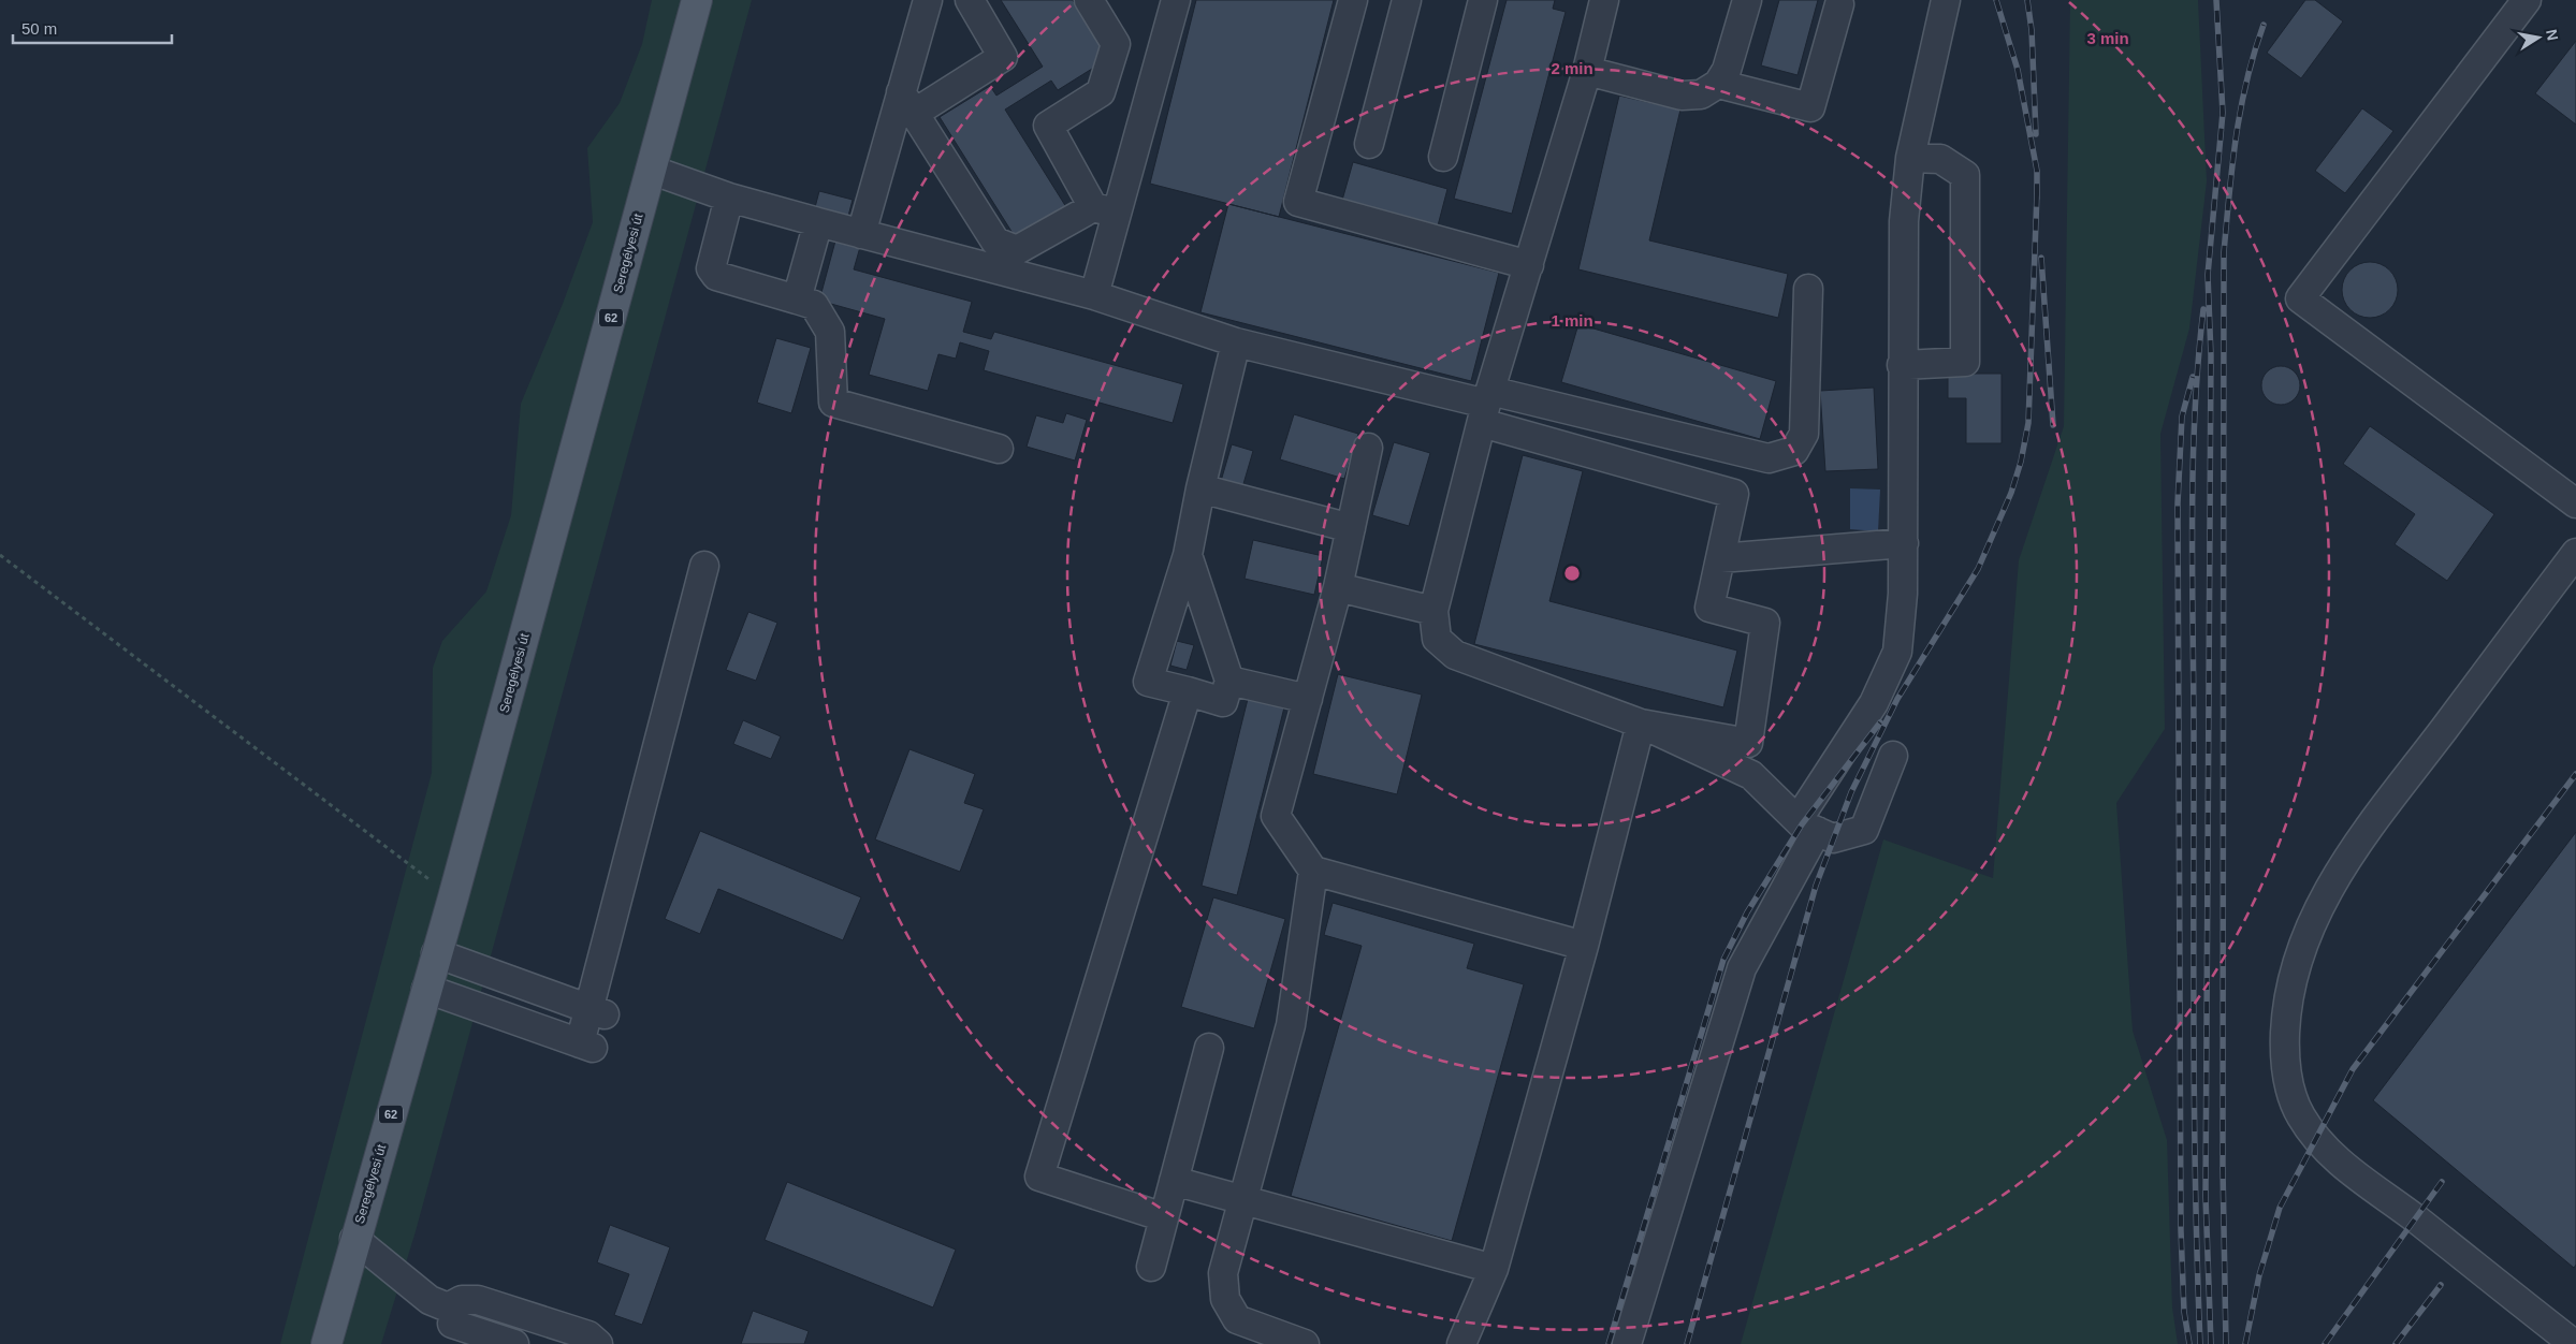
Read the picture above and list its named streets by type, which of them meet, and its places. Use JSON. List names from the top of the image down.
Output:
{
  "streets": {
    "main road": ["Seregélyesi út", "62"]
  },
  "scale_bar": "50 m",
  "north": "right",
  "rings": ["3 min", "2 min", "1 min"]
}
